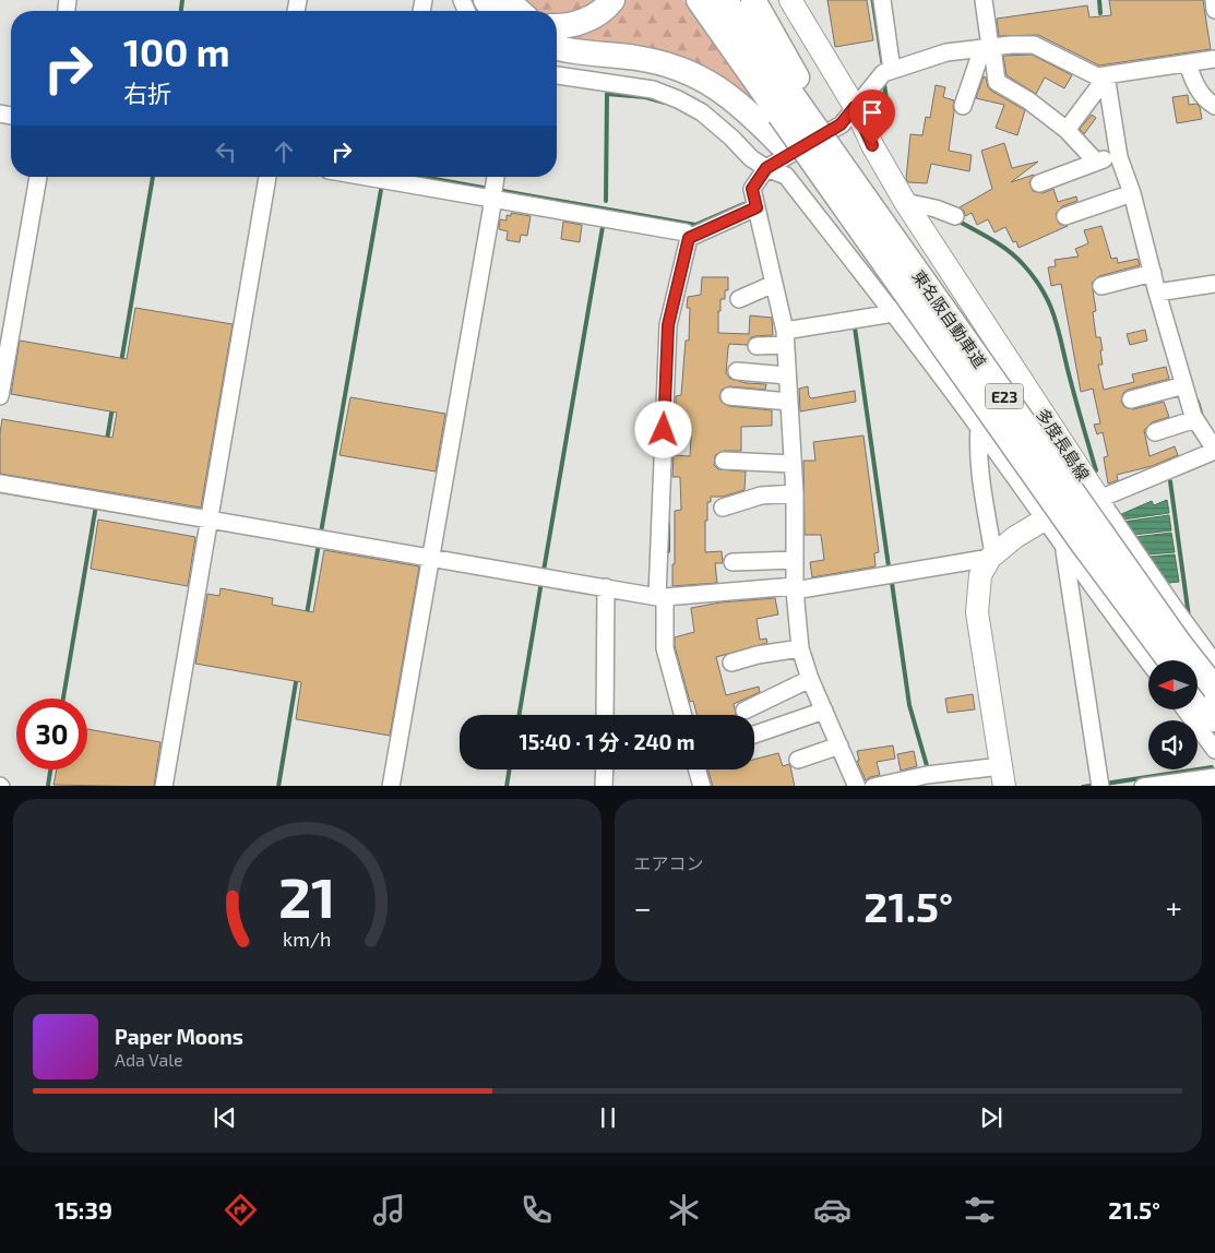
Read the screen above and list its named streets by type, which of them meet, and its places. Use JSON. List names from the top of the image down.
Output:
{
  "streets": {
    "highway": ["東名阪自動車道", "E23"],
    "main road": ["多度長島線"]
  },
  "north": "left",
  "page": {
    "turn": ["100 m", "右折"],
    "limit": "30",
    "trip": "15:40 · 1 分 · 240 m",
    "tile": "エアコン",
    "heat": ["−", "21.5°", "+"],
    "song": ["Paper Moons", "Ada Vale"],
    "tabs": ["15:39", "21.5°"],
    "gauge": ["21", "km/h"]
  }
}
